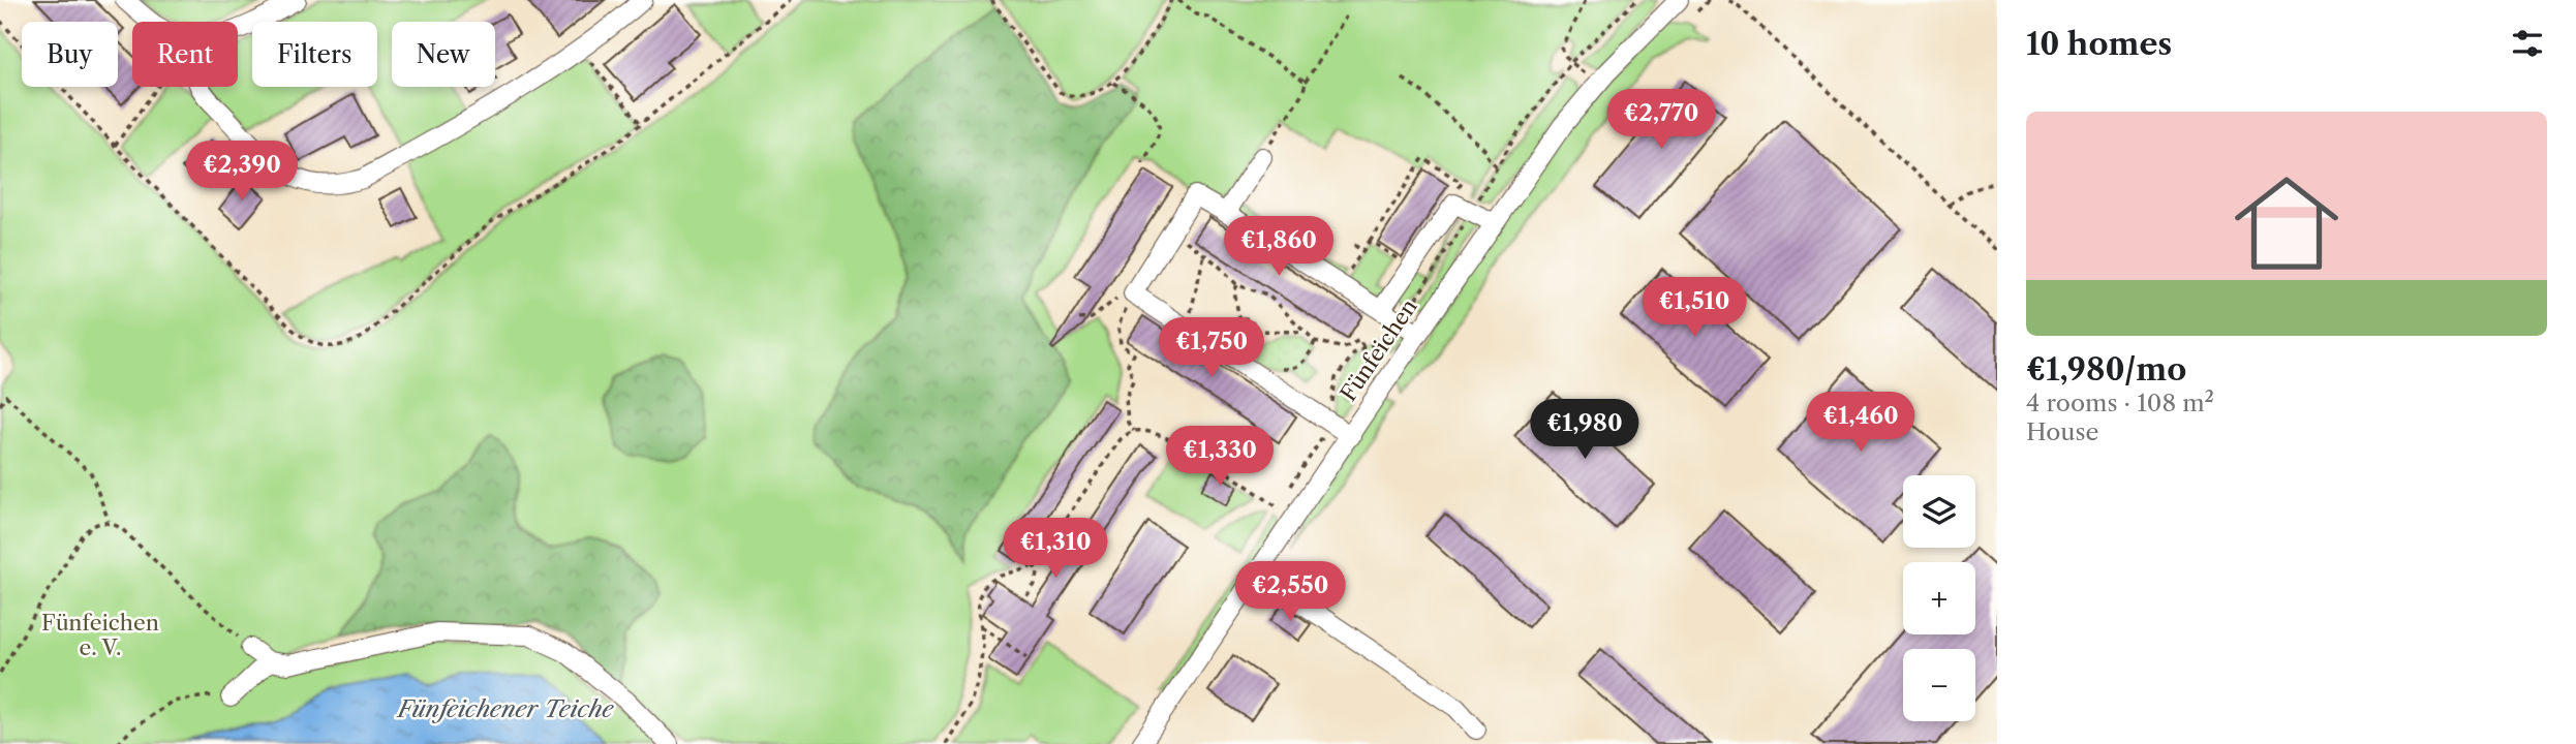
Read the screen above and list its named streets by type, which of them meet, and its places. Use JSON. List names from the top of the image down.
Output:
{
  "streets": {
    "street": ["Fünfeichen"]
  },
  "water": ["Fünfeichener Teiche"],
  "parks": ["Fünfeichen e. V."],
  "page": {
    "heading": "10 homes",
    "chip": [
      "Buy",
      "Rent",
      "Filters",
      "New"
    ],
    "list": [
      {
        "name": "€1,980/mo",
        "note": "4 rooms · 108 m² · House"
      }
    ],
    "price": [
      "€2,770",
      "€2,390",
      "€1,860",
      "€1,510",
      "€1,750",
      "€1,460",
      "€1,980",
      "€1,330",
      "€1,310",
      "€2,550"
    ],
    "map_buttons": ["+", "−"]
  }
}
